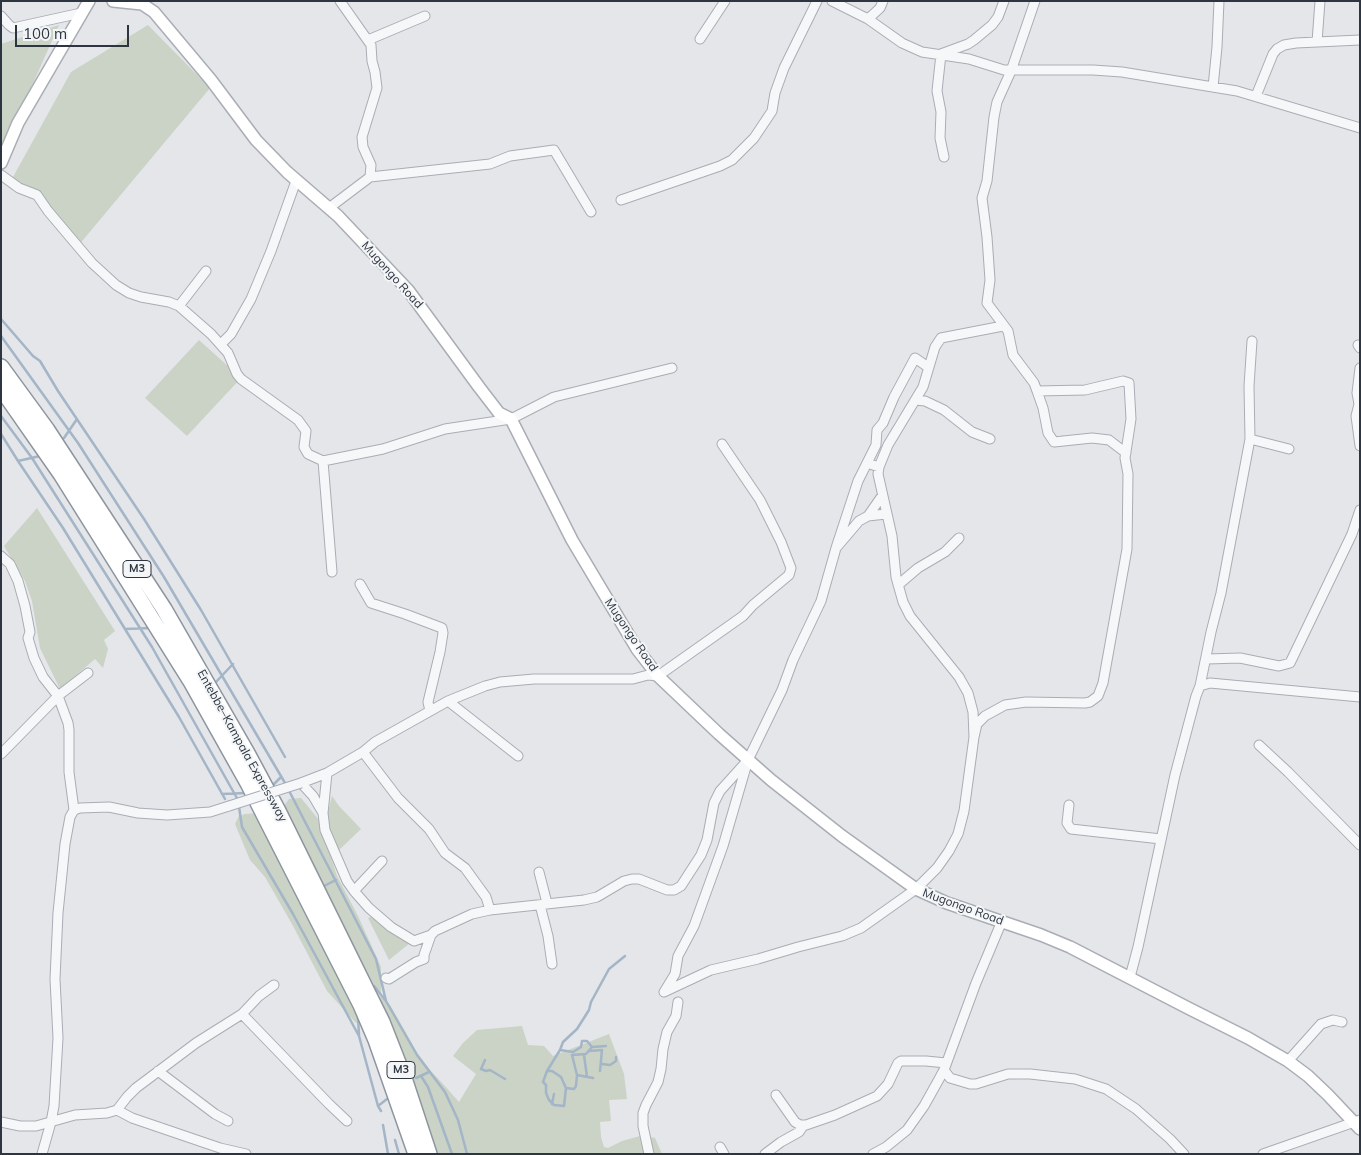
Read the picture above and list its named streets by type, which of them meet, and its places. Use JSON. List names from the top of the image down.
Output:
{
  "streets": {
    "highway": ["M3", "Entebbe–Kampala Expressway"],
    "street": ["Mugongo Road"]
  },
  "scale_bar": "100 m"
}
